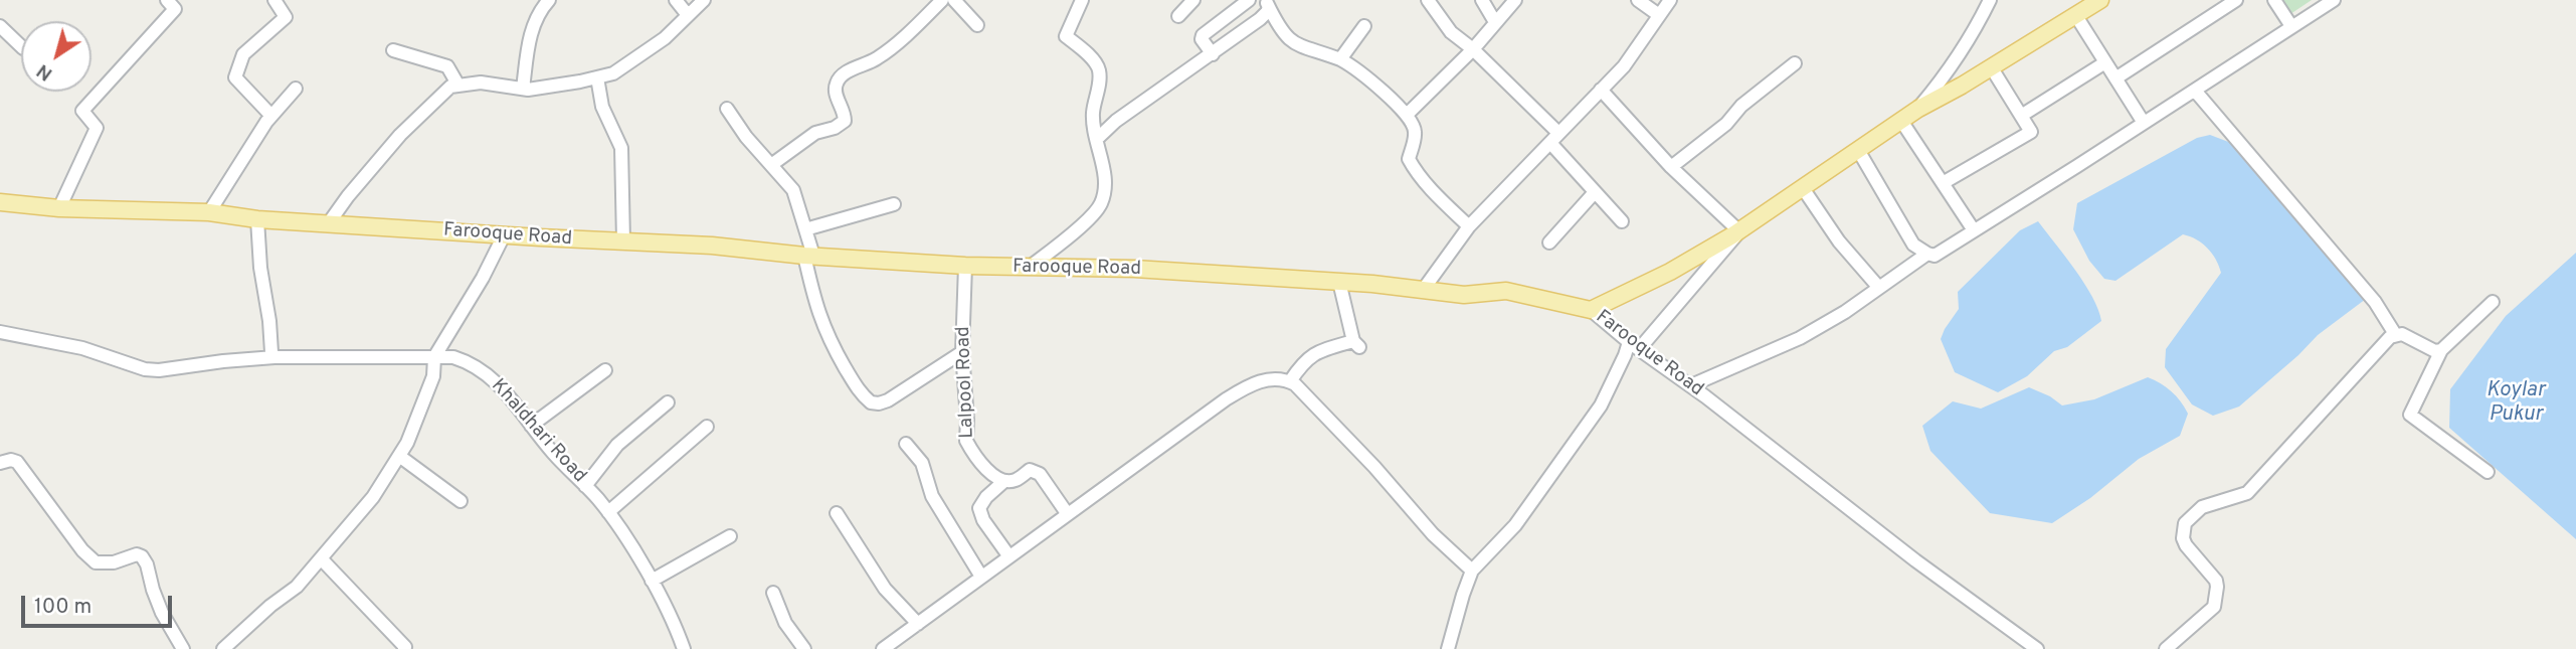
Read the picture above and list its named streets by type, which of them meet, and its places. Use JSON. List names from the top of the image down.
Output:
{
  "streets": {
    "main road": ["Farooque Road"],
    "street": ["Lalpool Road", "Khaldhari Road"]
  },
  "crossings": [
    ["Farooque Road", "Lalpool Road"]
  ],
  "water": ["Koylar Pukur"],
  "scale_bar": "100 m",
  "north": "bottom left"
}
